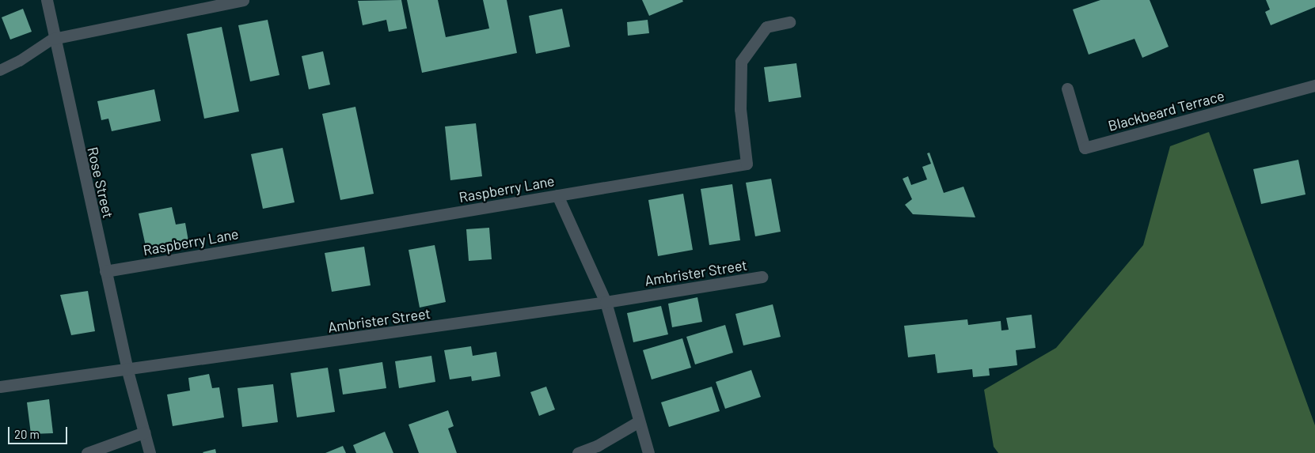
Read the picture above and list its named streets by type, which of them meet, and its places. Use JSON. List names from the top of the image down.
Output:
{
  "streets": {
    "street": [
      "Blackbeard Terrace",
      "Rose Street",
      "Raspberry Lane",
      "Ambrister Street"
    ]
  },
  "crossings": [
    ["Rose Street", "Raspberry Lane"],
    ["Rose Street", "Ambrister Street"]
  ],
  "scale_bar": "20 m"
}
